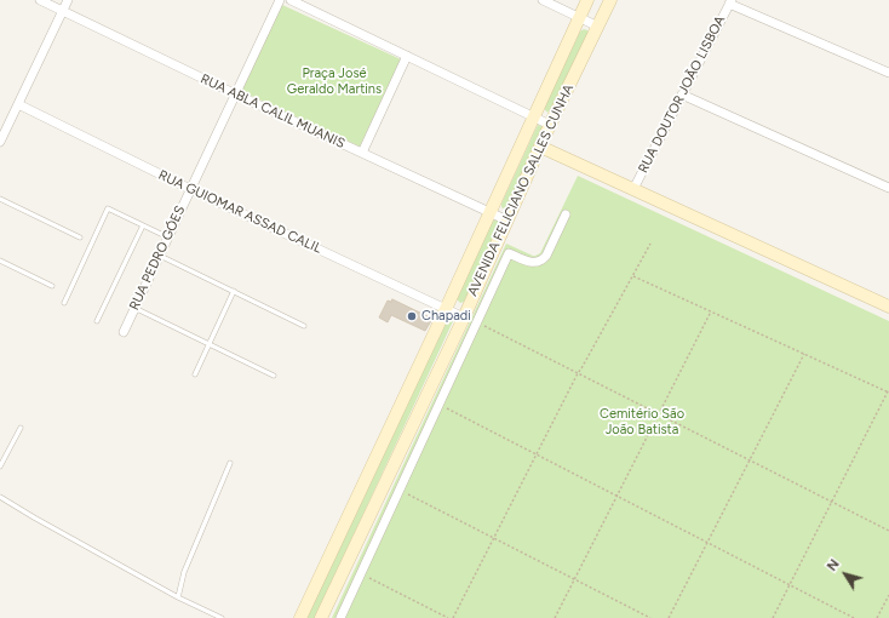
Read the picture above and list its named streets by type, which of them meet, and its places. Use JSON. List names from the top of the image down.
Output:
{
  "streets": {
    "main road": ["AVENIDA FELICIANO SALLES CUNHA"],
    "street": [
      "RUA DOUTOR JOÃO LISBOA",
      "RUA ABLA CALIL MUANIS",
      "RUA GUIOMAR ASSAD CALIL",
      "RUA PEDRO GÓES"
    ]
  },
  "crossings": [
    ["RUA ABLA CALIL MUANIS", "AVENIDA FELICIANO SALLES CUNHA"],
    ["RUA ABLA CALIL MUANIS", "RUA PEDRO GÓES"],
    ["AVENIDA FELICIANO SALLES CUNHA", "RUA GUIOMAR ASSAD CALIL"],
    ["RUA GUIOMAR ASSAD CALIL", "RUA PEDRO GÓES"]
  ],
  "parks": ["Praça José Geraldo Martins", "Cemitério São João Batista"],
  "places": ["Chapadi"],
  "north": "top left"
}
